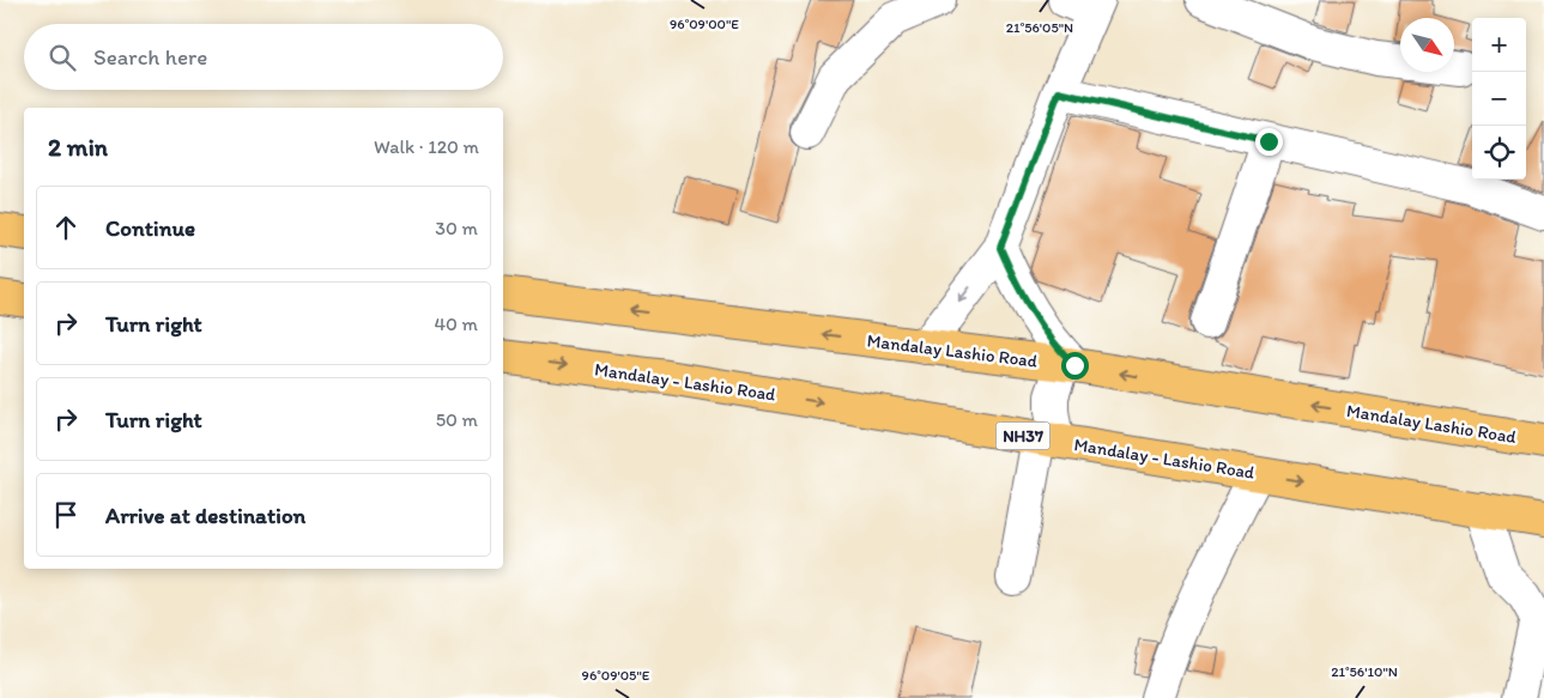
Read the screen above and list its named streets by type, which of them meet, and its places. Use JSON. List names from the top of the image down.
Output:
{
  "streets": {
    "highway": ["Mandalay Lashio Road", "Mandalay - Lashio Road", "NH37"]
  },
  "one_way": ["Mandalay Lashio Road", "Mandalay - Lashio Road"],
  "north": "bottom right",
  "page": {
    "map_buttons": ["+", "−"],
    "search": "Search here",
    "heading": ["2 min", "Walk · 120 m"],
    "list": [
      ["Continue", "30 m"],
      ["Turn right", "40 m"],
      ["Turn right", "50 m"],
      "Arrive at destination"
    ]
  },
  "coordinates": [
    "96°09'00\"E",
    "21°56'05\"N",
    "21°56'10\"N",
    "96°09'05\"E"
  ]
}
